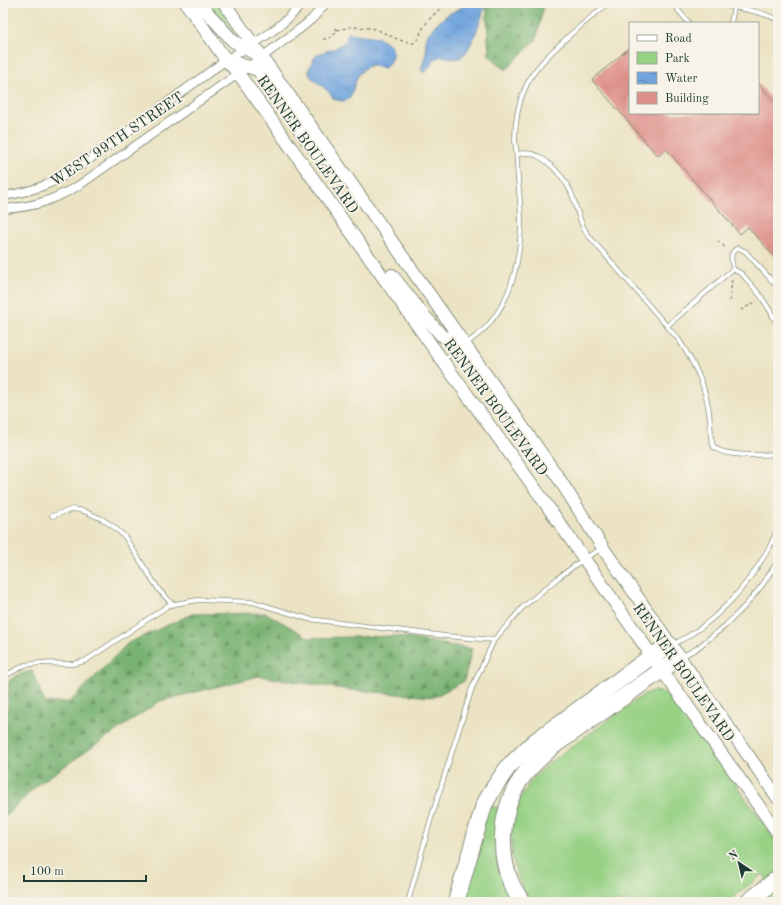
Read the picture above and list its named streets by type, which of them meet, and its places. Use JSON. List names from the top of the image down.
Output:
{
  "streets": {
    "main road": ["RENNER BOULEVARD"],
    "street": ["WEST 99TH STREET"]
  },
  "crossings": [
    ["WEST 99TH STREET", "RENNER BOULEVARD"]
  ],
  "legend": [
    "Road",
    "Park",
    "Water",
    "Building"
  ],
  "scale_bar": "100 m",
  "north": "top left"
}
